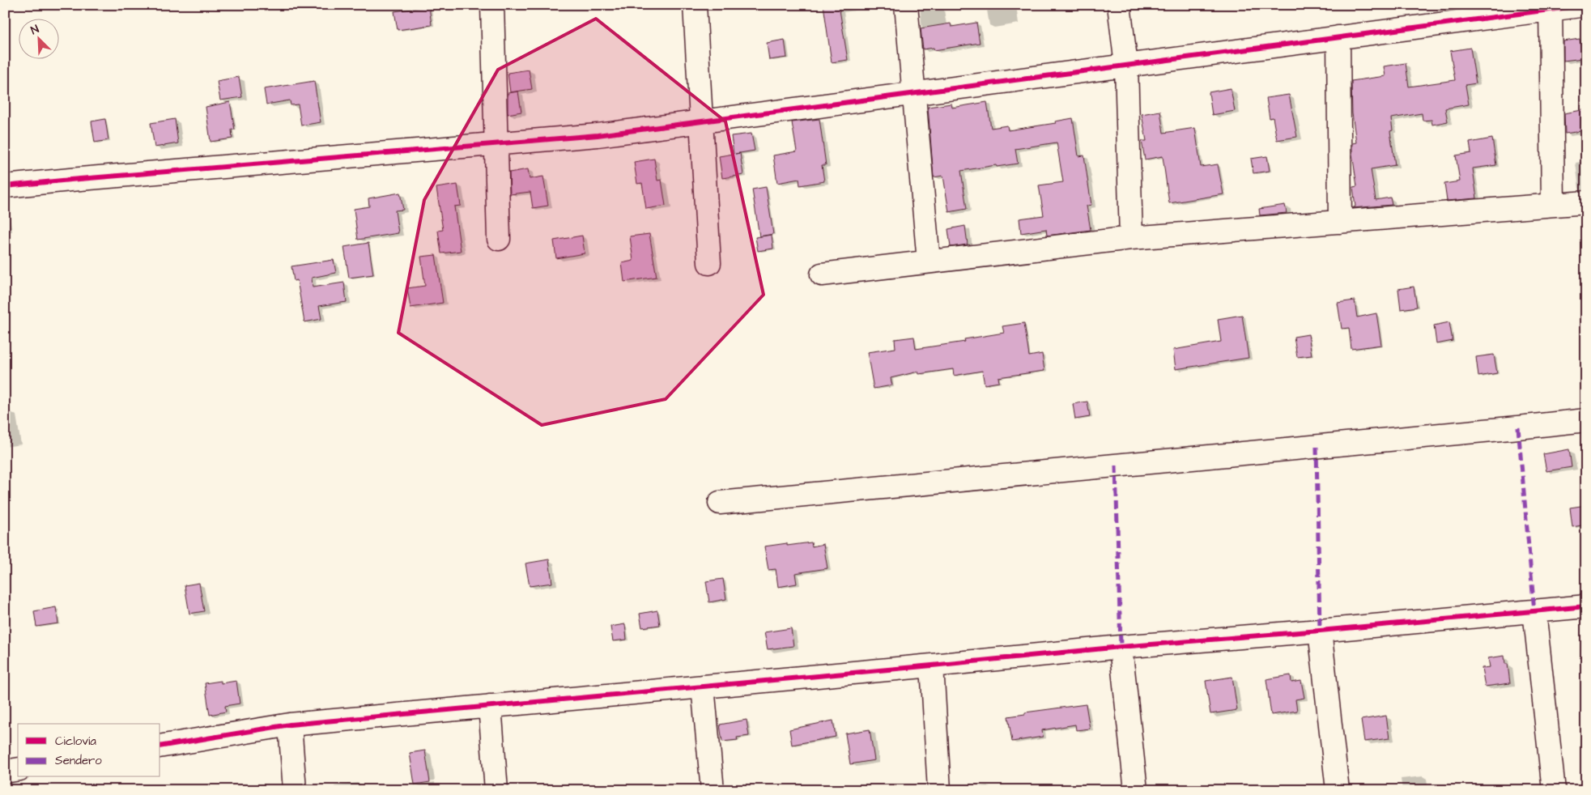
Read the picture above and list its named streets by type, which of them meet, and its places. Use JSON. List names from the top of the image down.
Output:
{
  "legend": ["Ciclovía", "Sendero"],
  "north": "top left"
}
